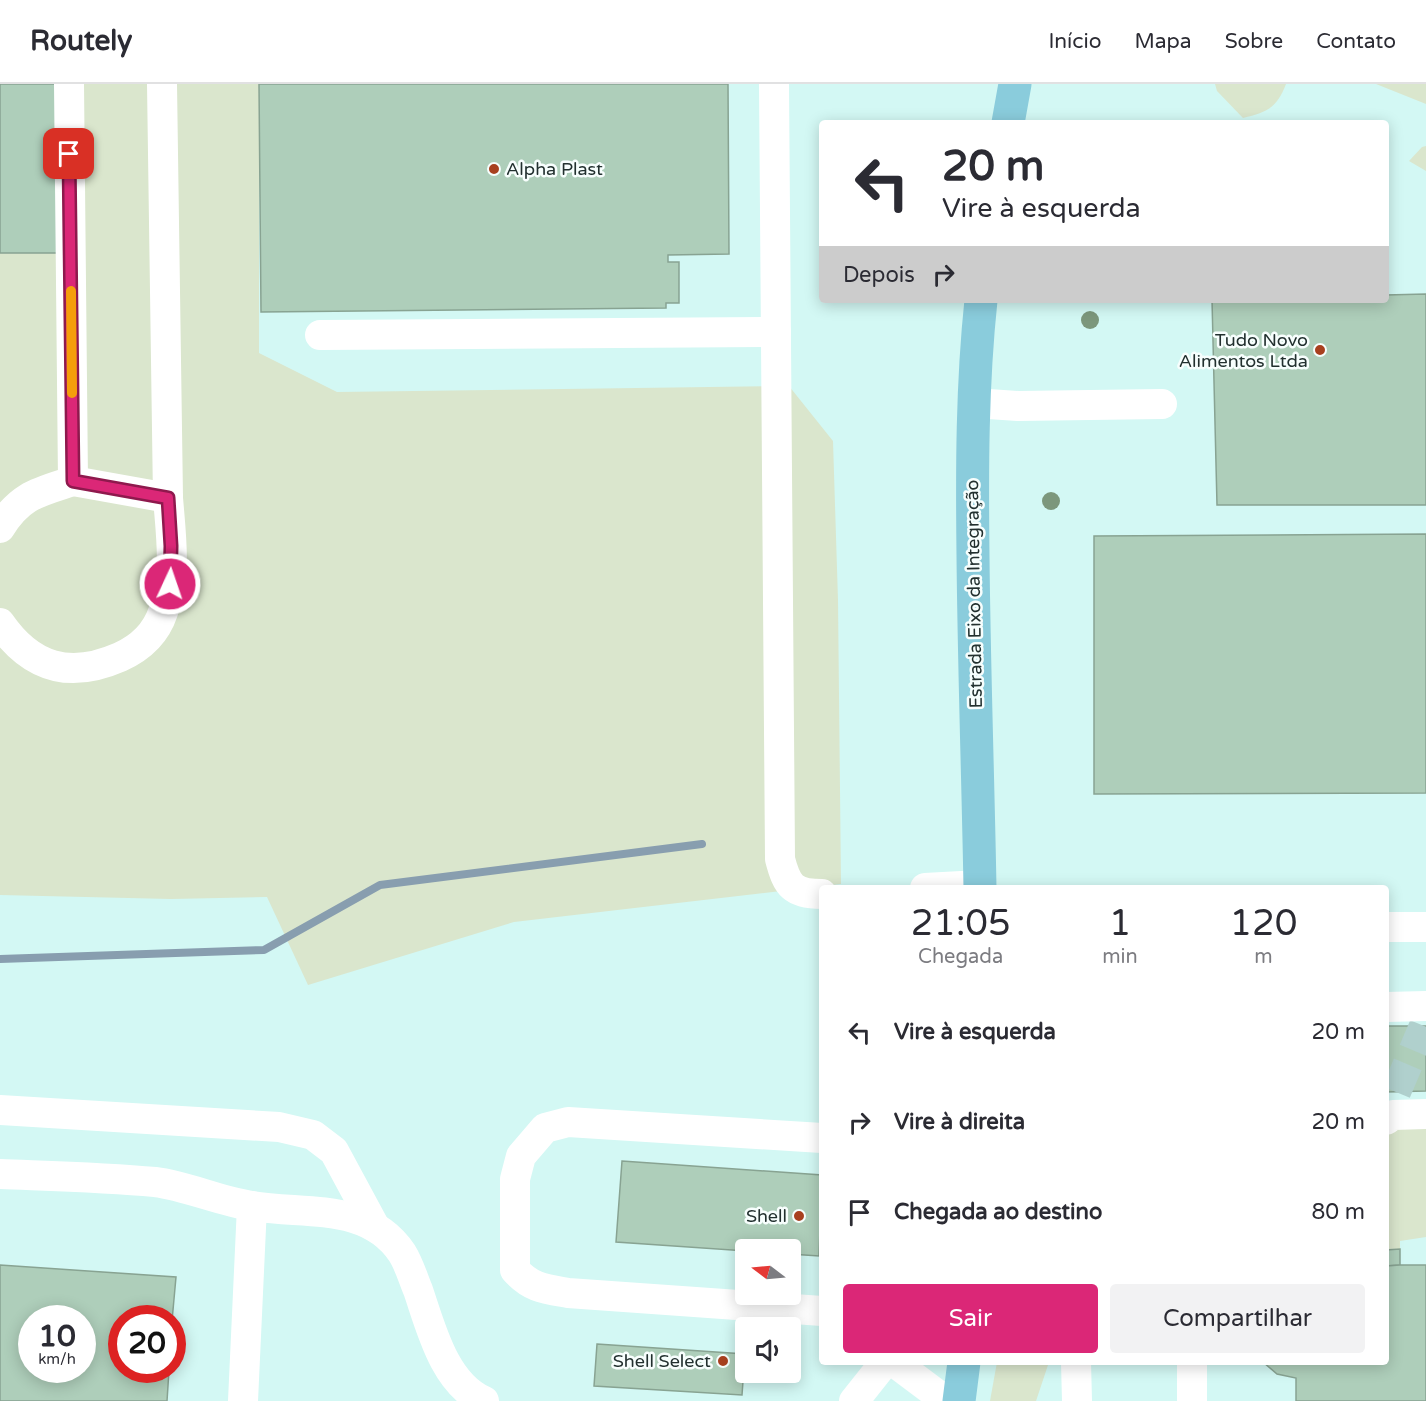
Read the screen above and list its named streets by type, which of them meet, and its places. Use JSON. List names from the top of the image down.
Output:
{
  "streets": {
    "main road": ["Estrada Eixo da Integração"]
  },
  "places": [
    "Alpha Plast",
    "Tudo Novo Alimentos Ltda",
    "Shell",
    "Shell Select"
  ],
  "north": "left",
  "page": {
    "header": "Routely",
    "nav": [
      "Início",
      "Mapa",
      "Sobre",
      "Contato"
    ],
    "turn": ["20 m", "Vire à esquerda"],
    "then": "Depois",
    "eta": [
      "21:05",
      "Chegada",
      "1",
      "min",
      "120",
      "m"
    ],
    "list": [
      {
        "name": "Vire à esquerda",
        "value": "20 m"
      },
      {
        "name": "Vire à direita",
        "value": "20 m"
      },
      {
        "name": "Chegada ao destino",
        "value": "80 m"
      }
    ],
    "buttons": ["Sair", "Compartilhar"],
    "speed": "10 km/h",
    "limit": "20"
  }
}
